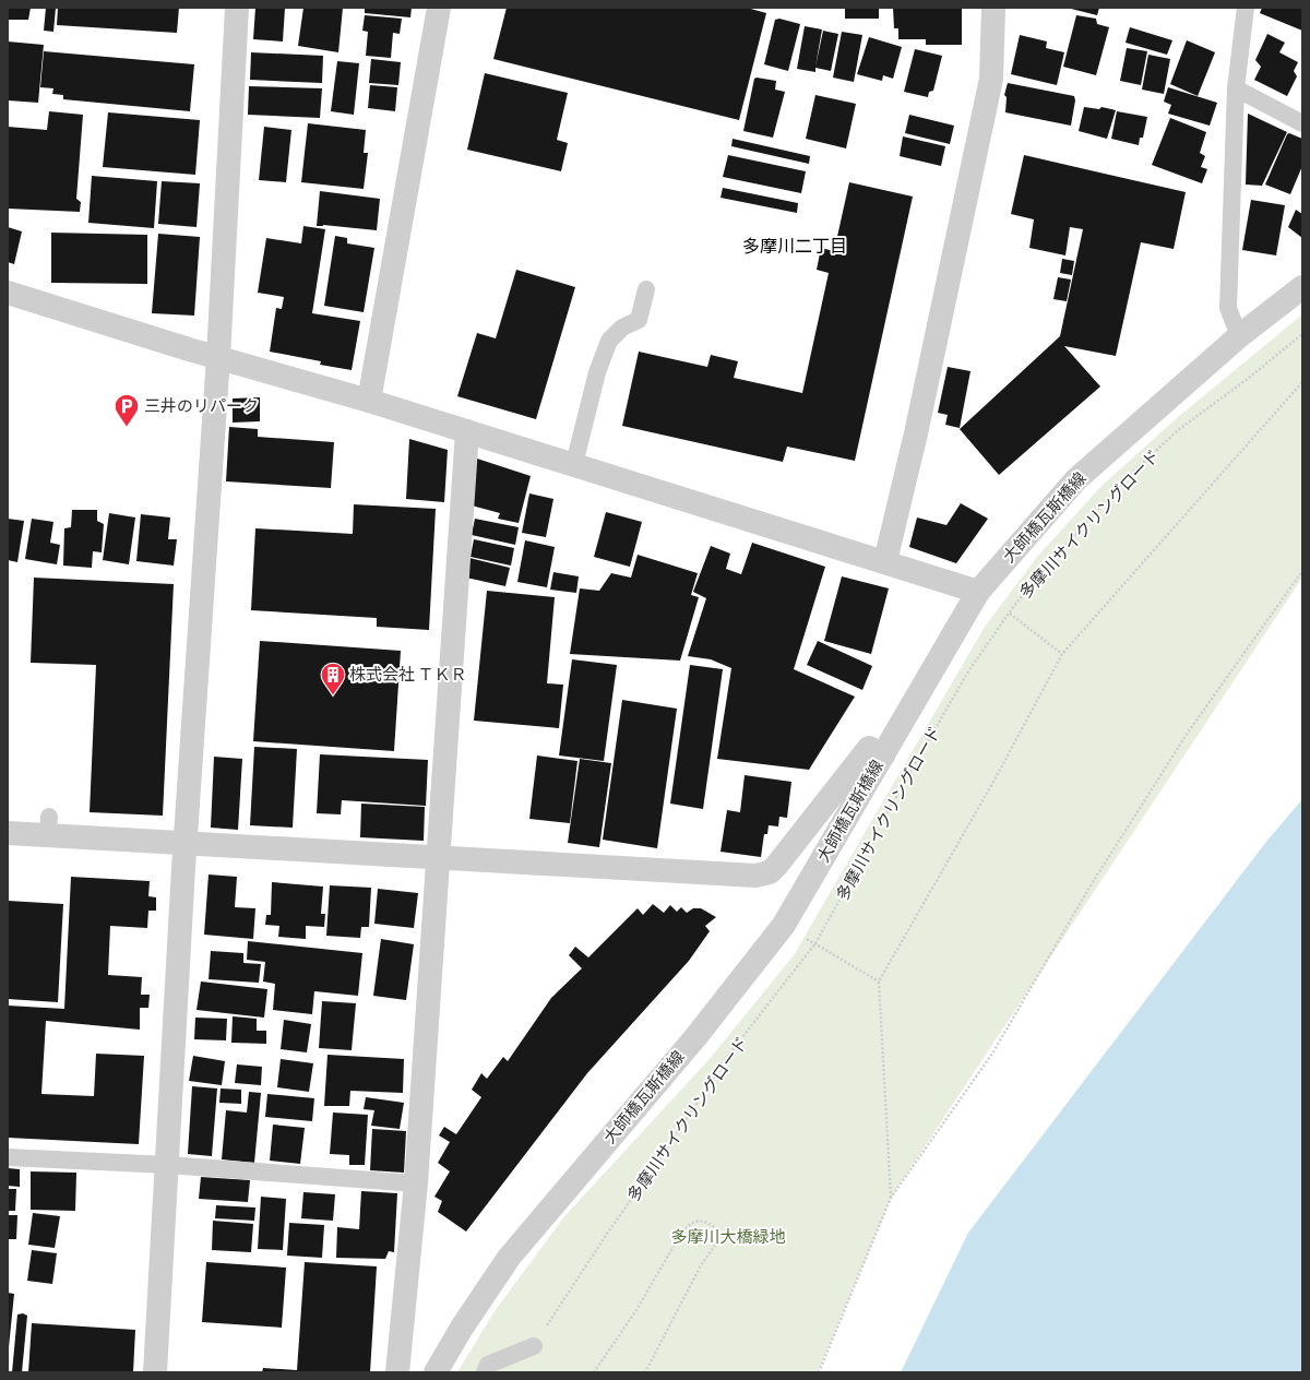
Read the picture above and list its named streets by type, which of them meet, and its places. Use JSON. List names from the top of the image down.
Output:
{
  "streets": {
    "street": ["大師橋瓦斯橋線"],
    "path": ["多摩川サイクリングロード"]
  },
  "districts": ["多摩川二丁目"],
  "parks": ["多摩川大橋緑地"],
  "places": {
    "parking": ["三井のリパーク"],
    "building": ["株式会社 ＴＫＲ"]
  }
}
